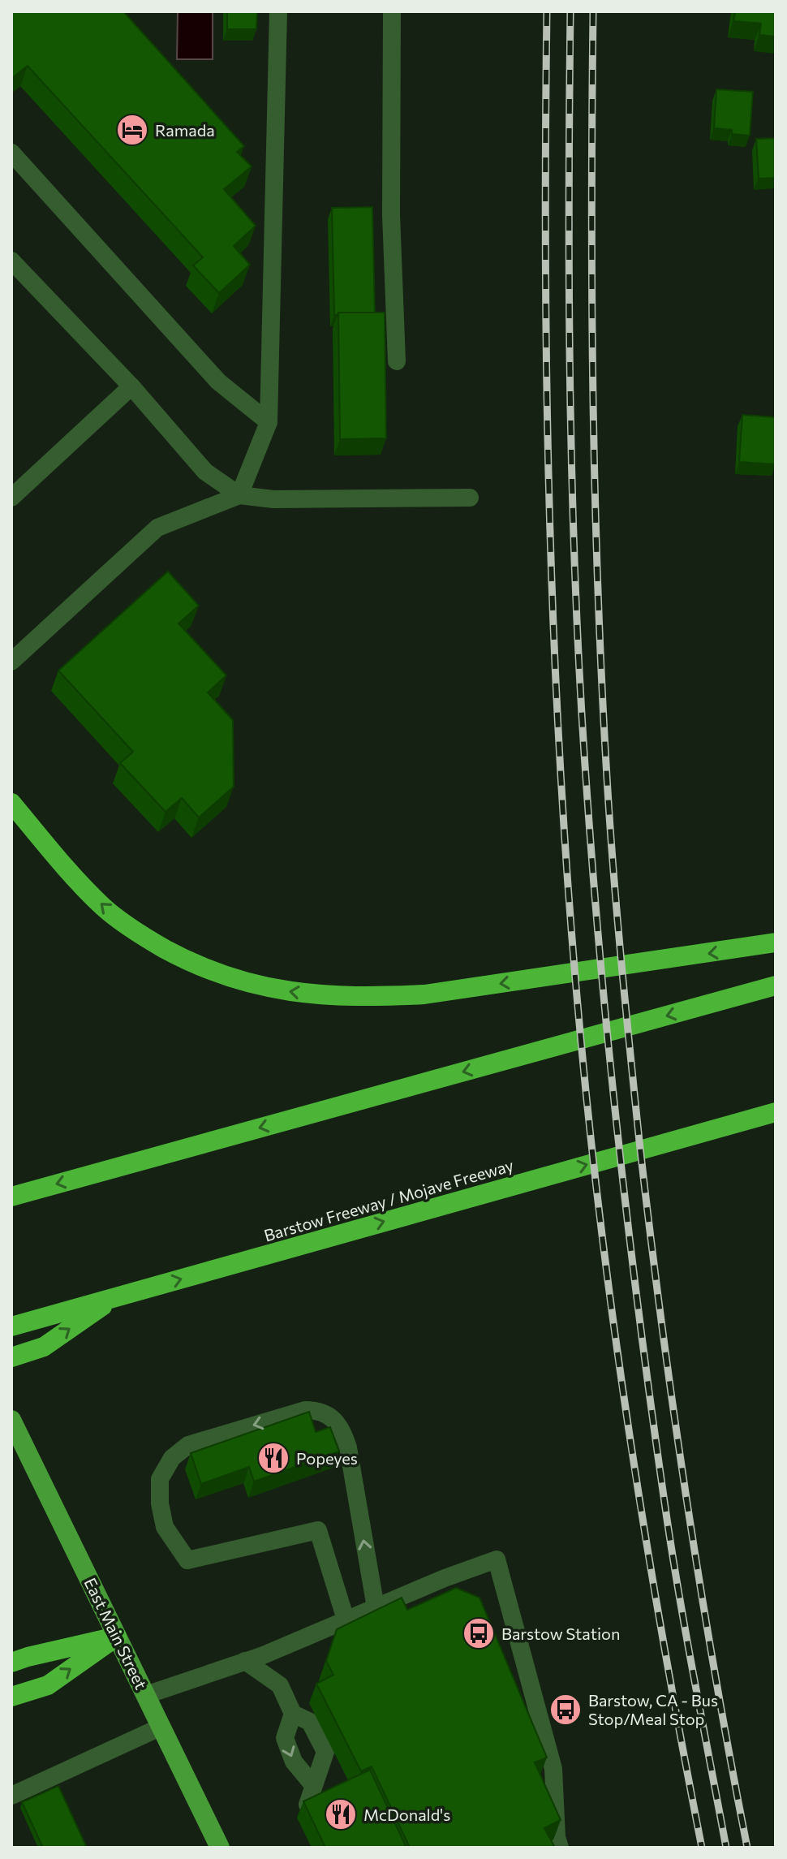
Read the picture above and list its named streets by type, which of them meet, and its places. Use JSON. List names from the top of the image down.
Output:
{
  "streets": {
    "highway": ["Barstow Freeway / Mojave Freeway"],
    "main road": ["East Main Street"]
  },
  "places": {
    "hotel": ["Ramada"],
    "restaurant": ["Popeyes", "McDonald's"],
    "bus stop": ["Barstow Station", "Barstow, CA - Bus Stop/Meal Stop"]
  }
}
